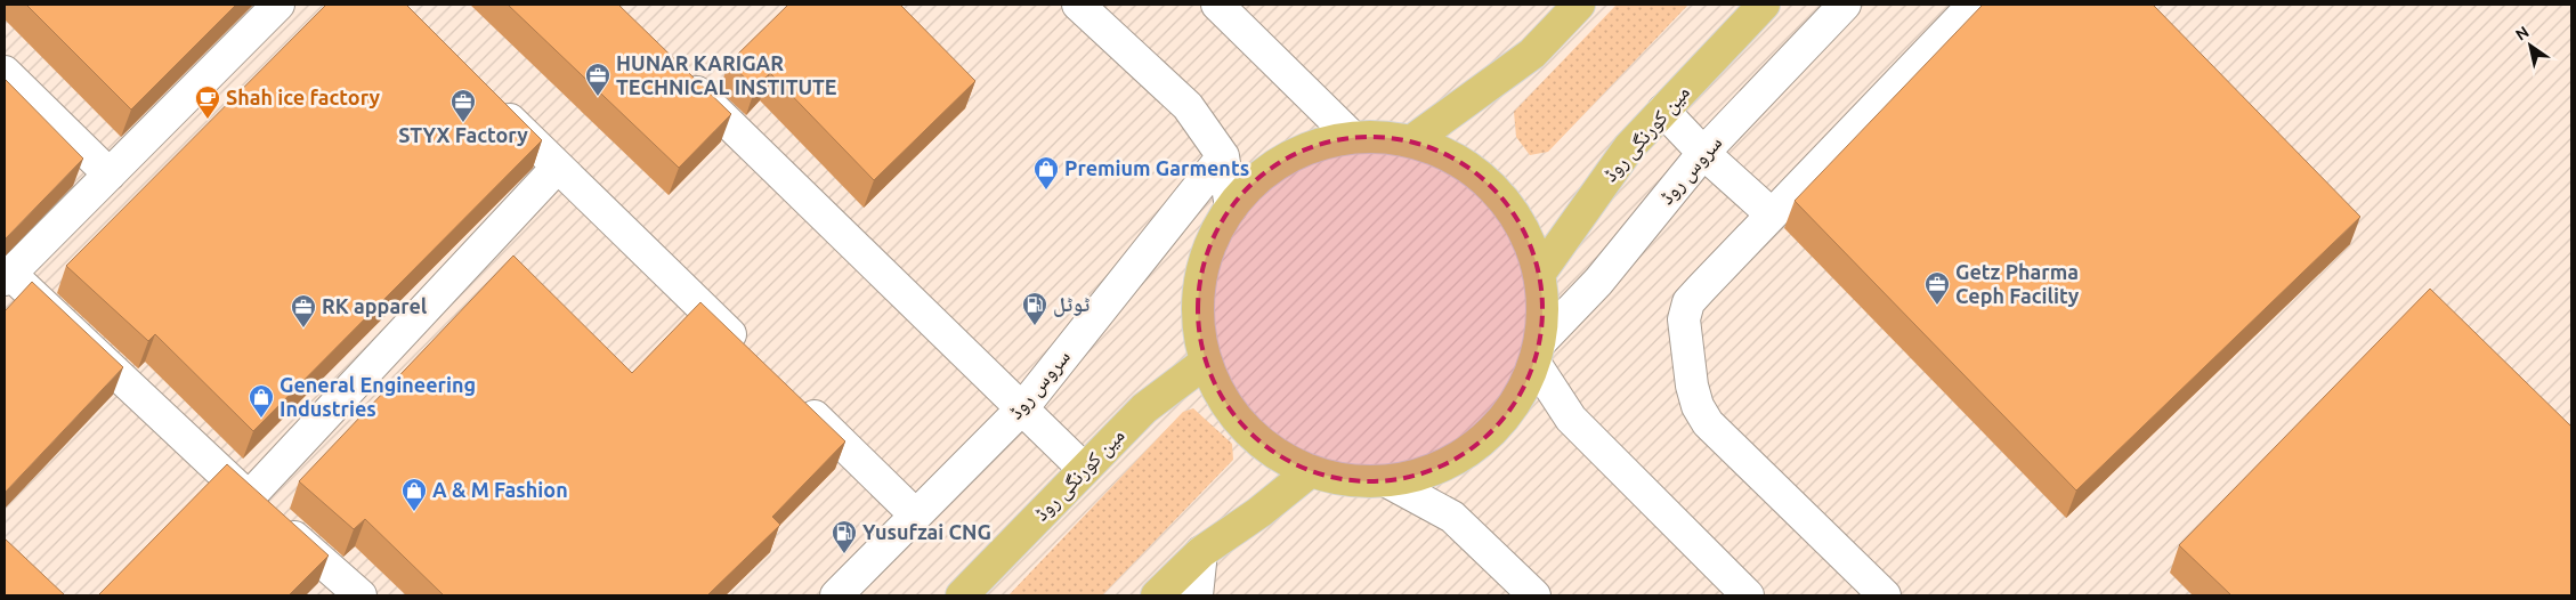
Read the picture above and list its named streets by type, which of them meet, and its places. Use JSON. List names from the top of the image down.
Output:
{
  "streets": {
    "main road": ["مین کورنگی روڈ"],
    "street": ["سروس روڈ"]
  },
  "places": {
    "office": [
      "HUNAR KARIGAR TECHNICAL INSTITUTE",
      "STYX Factory",
      "Getz Pharma Ceph Facility",
      "RK apparel"
    ],
    "cafe": ["Shah ice factory"],
    "shop": ["Premium Garments", "General Engineering Industries", "A & M Fashion"],
    "fuel station": ["ٹوٹل", "Yusufzai CNG"]
  },
  "north": "top left"
}
